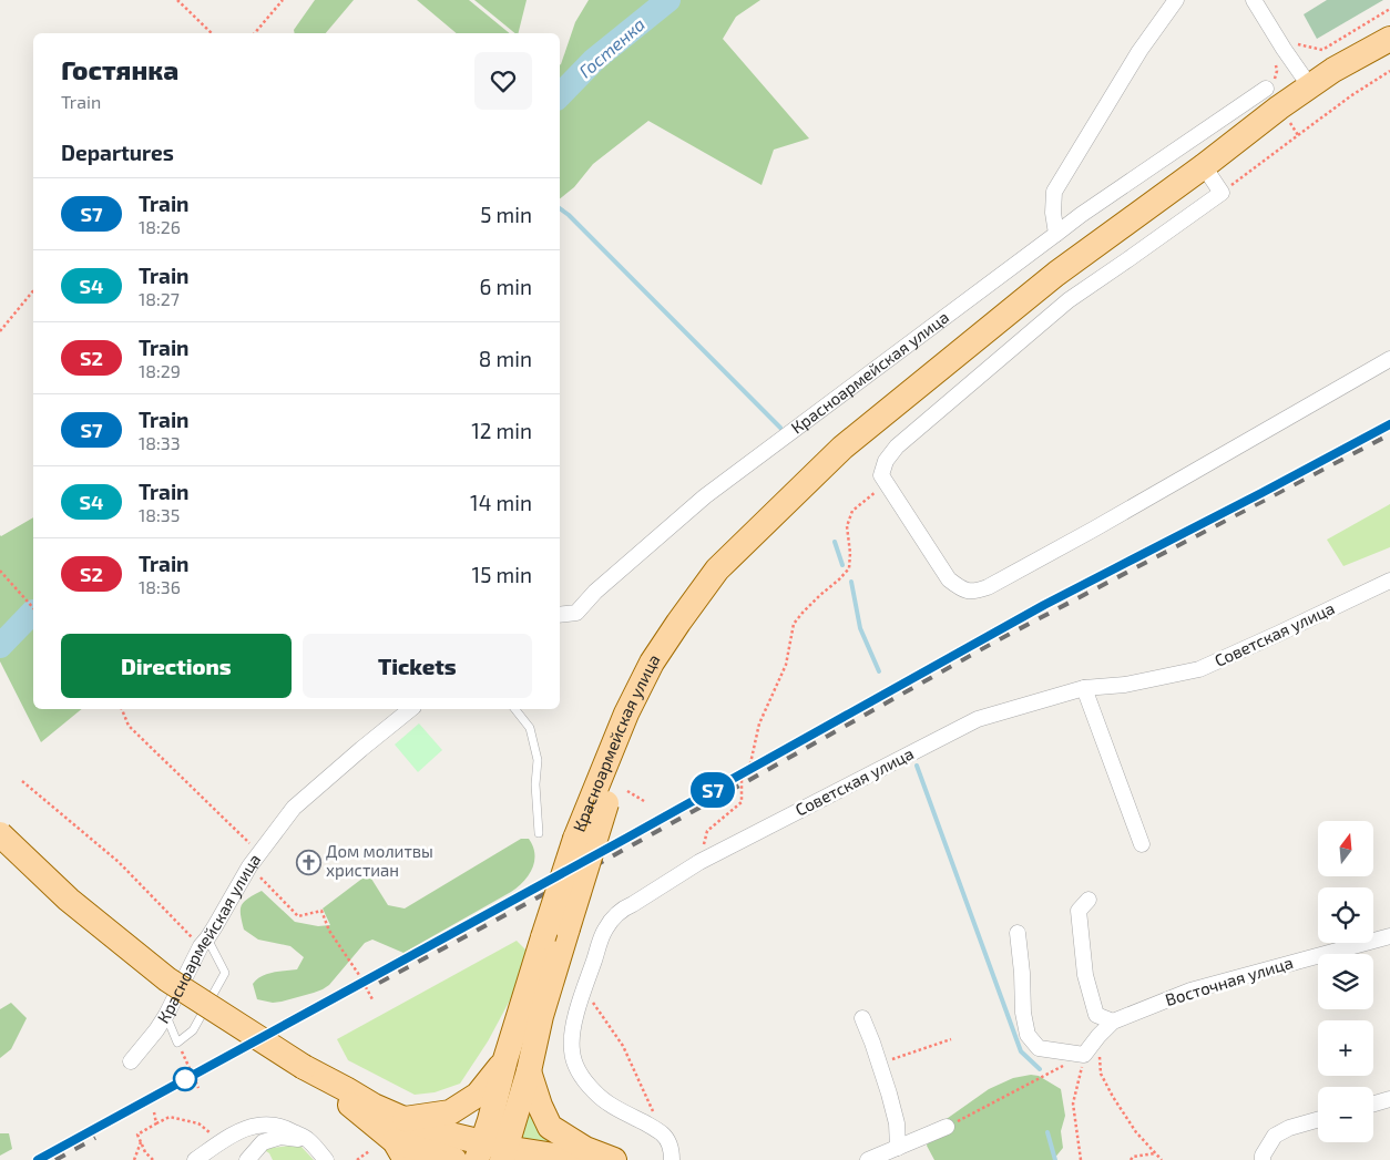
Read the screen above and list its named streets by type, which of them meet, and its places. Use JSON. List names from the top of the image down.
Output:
{
  "streets": {
    "main road": ["Красноармейская улица"],
    "street": ["Советская улица", "Восточная улица"]
  },
  "water": ["Гостенка"],
  "places": {
    "church": ["Дом молитвы христиан"]
  },
  "north": "top",
  "page": {
    "on_map": "S7",
    "heading": [
      ["Гостянка", "Train"],
      "Departures"
    ],
    "list": [
      {
        "mark": "S7",
        "name": "Train",
        "note": "18:26",
        "value": "5 min"
      },
      {
        "mark": "S4",
        "name": "Train",
        "note": "18:27",
        "value": "6 min"
      },
      {
        "mark": "S2",
        "name": "Train",
        "note": "18:29",
        "value": "8 min"
      },
      {
        "mark": "S7",
        "name": "Train",
        "note": "18:33",
        "value": "12 min"
      },
      {
        "mark": "S4",
        "name": "Train",
        "note": "18:35",
        "value": "14 min"
      },
      {
        "mark": "S2",
        "name": "Train",
        "note": "18:36",
        "value": "15 min"
      }
    ],
    "buttons": ["Directions", "Tickets"],
    "map_buttons": ["+", "−"]
  }
}
